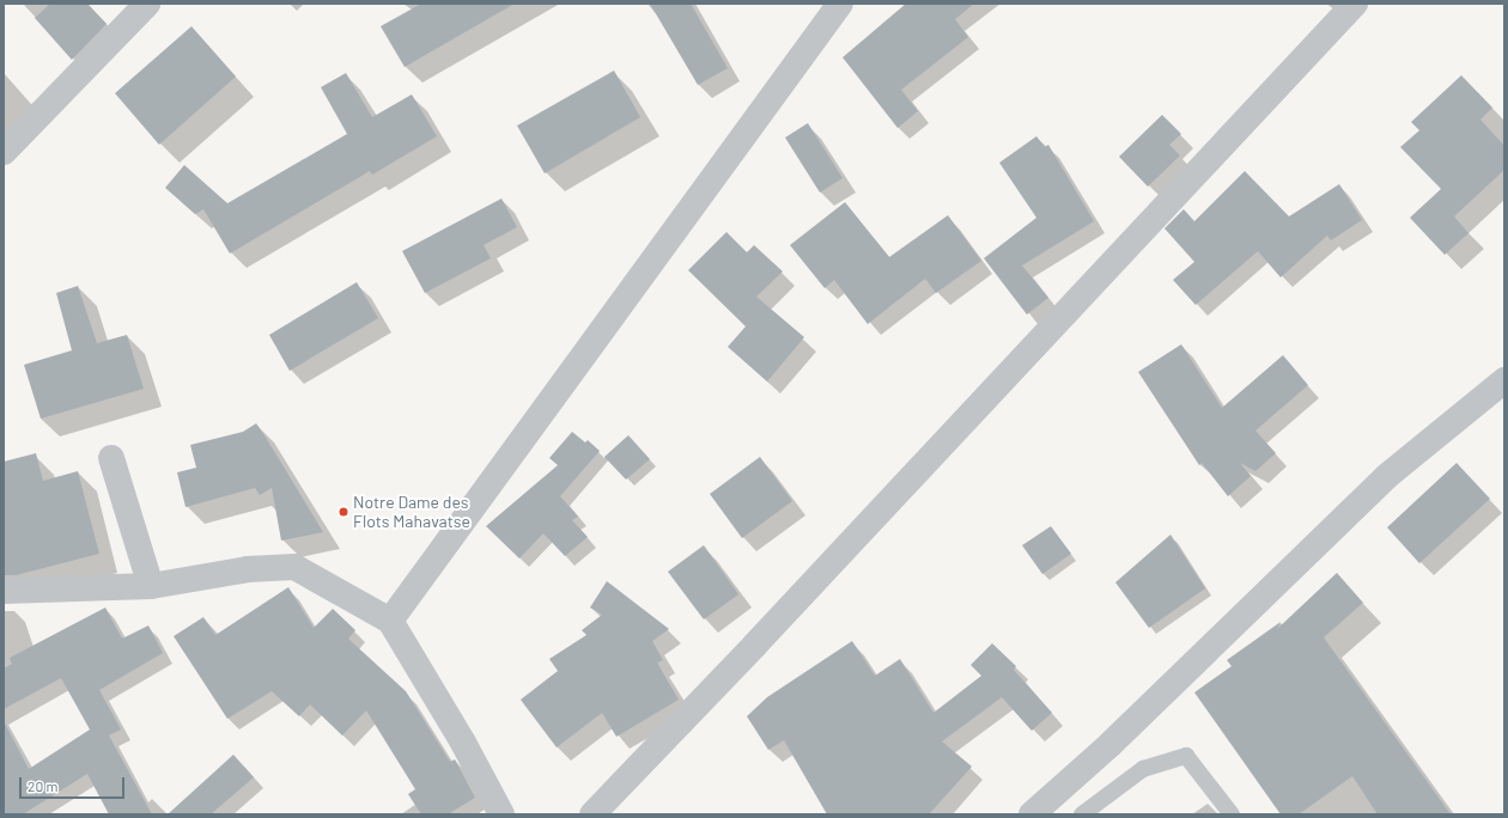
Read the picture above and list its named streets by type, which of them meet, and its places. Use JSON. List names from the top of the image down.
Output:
{
  "places": ["Notre Dame des Flots Mahavatse"],
  "scale_bar": "20 m"
}
